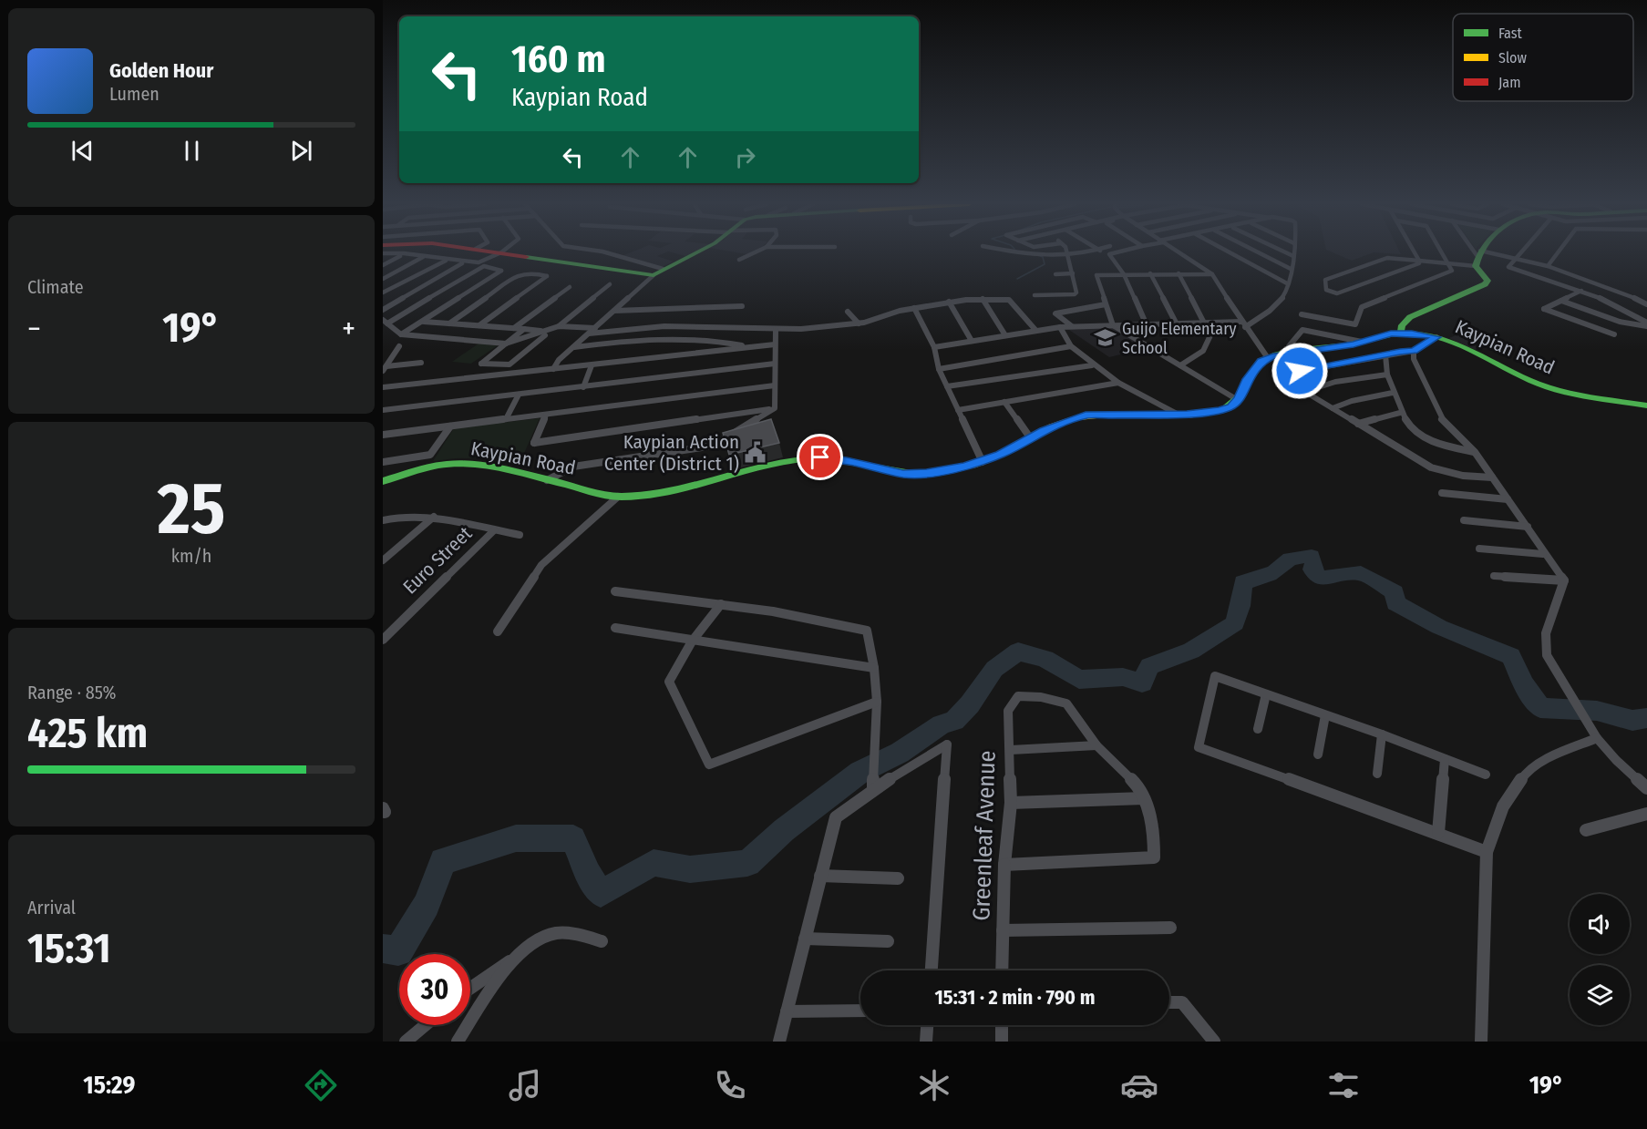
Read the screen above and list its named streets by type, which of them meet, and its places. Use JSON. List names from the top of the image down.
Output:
{
  "streets": {
    "street": ["Kaypian Road", "Euro Street", "Greenleaf Avenue"]
  },
  "places": {
    "school or university": ["Guijo Elementary School"],
    "public building": ["Kaypian Action Center (District 1)"]
  },
  "legend": ["Fast", "Slow", "Jam"],
  "page": {
    "turn": ["160 m", "Kaypian Road"],
    "song": ["Golden Hour", "Lumen"],
    "tile": [
      "Climate",
      ["25", "km/h"],
      ["Range · 85%", "425 km"],
      ["Arrival", "15:31"]
    ],
    "heat": ["−", "19°", "+"],
    "limit": "30",
    "trip": "15:31 · 2 min · 790 m",
    "tabs": ["15:29", "19°"]
  }
}
